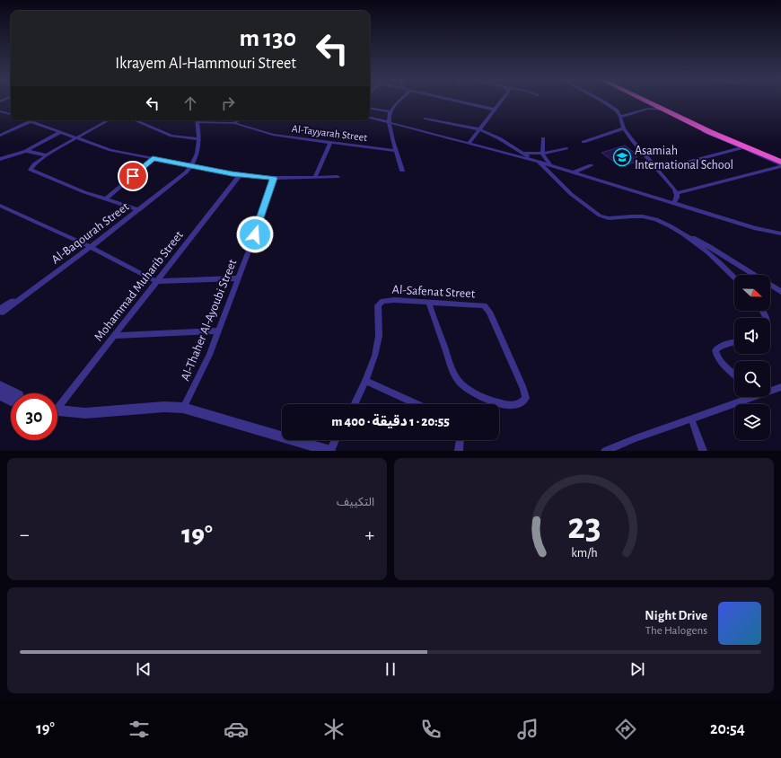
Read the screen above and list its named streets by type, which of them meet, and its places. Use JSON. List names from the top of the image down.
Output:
{
  "streets": {
    "street": [
      "Al-Tayyarah Street",
      "Al-Baqourah Street",
      "Mohammad Muharib Street",
      "Al-Safenat Street",
      "Al-Thaher Al-Ayoubi Street"
    ]
  },
  "crossings": [
    ["Al-Tayyarah Street", "Al-Baqourah Street"]
  ],
  "places": {
    "school or university": ["Asamiah International School"]
  },
  "north": "right",
  "page": {
    "turn": ["130 m", "Ikrayem Al-Hammouri Street"],
    "limit": "30",
    "trip": "20:55 · 1 دقيقة · 400 m",
    "tile": "التكييف",
    "heat": ["−", "19°", "+"],
    "song": ["Night Drive", "The Halogens"],
    "tabs": ["20:54", "19°"],
    "gauge": ["23", "km/h"]
  }
}
